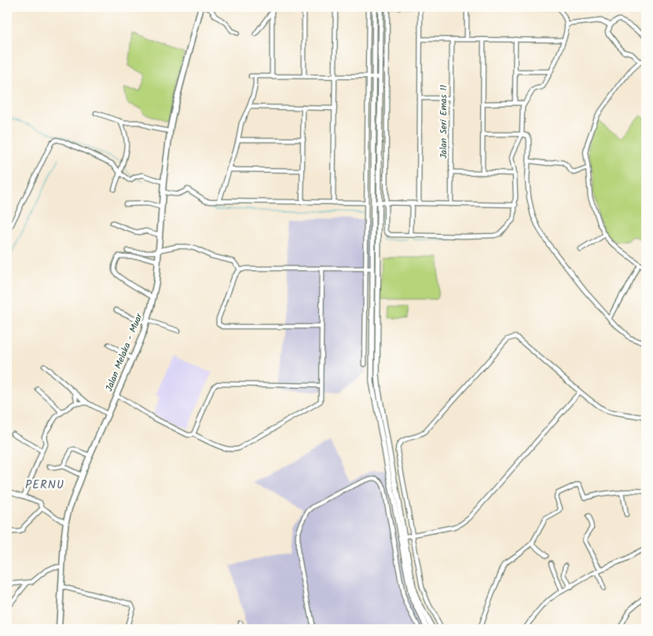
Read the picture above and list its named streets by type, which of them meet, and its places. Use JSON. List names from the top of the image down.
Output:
{
  "streets": {
    "main road": ["Jalan Melaka - Muar"],
    "street": ["Jalan Seri Emas 11"]
  },
  "districts": ["PERNU"]
}
